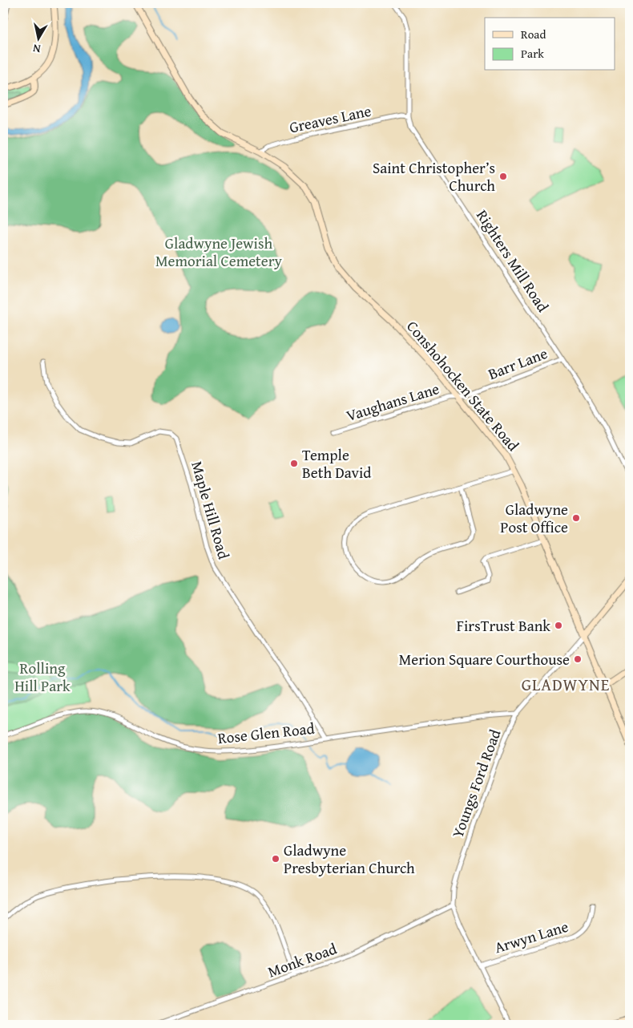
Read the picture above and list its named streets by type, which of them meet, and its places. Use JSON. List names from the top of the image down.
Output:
{
  "streets": {
    "main road": ["Conshohocken State Road", "Youngs Ford Road"],
    "street": [
      "Greaves Lane",
      "Righters Mill Road",
      "Barr Lane",
      "Vaughans Lane",
      "Maple Hill Road",
      "Rose Glen Road",
      "Arwyn Lane",
      "Monk Road"
    ]
  },
  "crossings": [
    ["Greaves Lane", "Righters Mill Road"],
    ["Greaves Lane", "Conshohocken State Road"],
    ["Righters Mill Road", "Barr Lane"],
    ["Barr Lane", "Conshohocken State Road"],
    ["Barr Lane", "Vaughans Lane"],
    ["Conshohocken State Road", "Vaughans Lane"],
    ["Conshohocken State Road", "Youngs Ford Road"],
    ["Maple Hill Road", "Rose Glen Road"],
    ["Rose Glen Road", "Youngs Ford Road"],
    ["Youngs Ford Road", "Arwyn Lane"],
    ["Youngs Ford Road", "Monk Road"]
  ],
  "districts": ["GLADWYNE"],
  "parks": ["Gladwyne Jewish Memorial Cemetery", "Rolling Hill Park"],
  "places": [
    "Saint Christopher’s Church",
    "Temple Beth David",
    "Gladwyne Post Office",
    "FirsTrust Bank",
    "Merion Square Courthouse",
    "Gladwyne Presbyterian Church"
  ],
  "legend": ["Road", "Park"],
  "north": "bottom"
}
